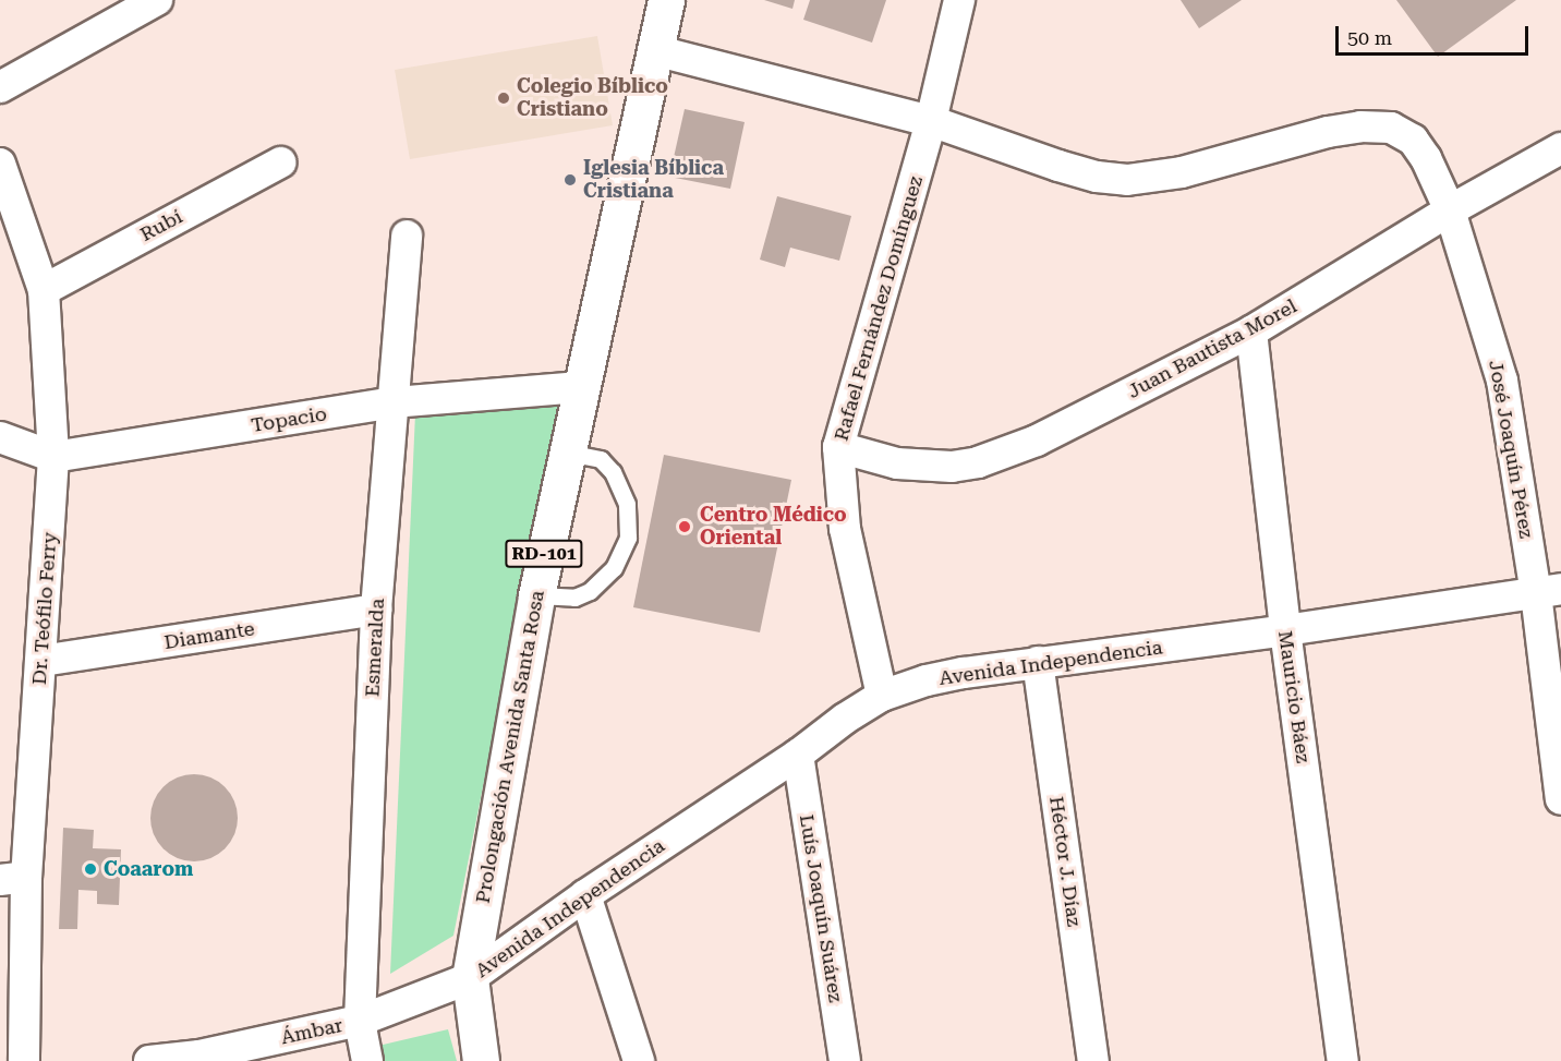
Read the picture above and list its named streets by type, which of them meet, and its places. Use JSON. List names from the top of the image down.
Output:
{
  "streets": {
    "main road": ["RD-101", "Prolongación Avenida Santa Rosa"],
    "street": [
      "Rubí",
      "Rafael Fernández Domínguez",
      "Juan Bautista Morel",
      "Topacio",
      "José Joaquín Pérez",
      "Dr. Teófilo Ferry",
      "Diamante",
      "Esmeralda",
      "Avenida Independencia",
      "Mauricio Báez",
      "Héctor J. Díaz",
      "Luís Joaquín Suárez",
      "Ámbar"
    ]
  },
  "crossings": [
    ["Rubí", "Dr. Teófilo Ferry"],
    ["Rafael Fernández Domínguez", "Juan Bautista Morel"],
    ["Rafael Fernández Domínguez", "José Joaquín Pérez"],
    ["Rafael Fernández Domínguez", "Avenida Independencia"],
    ["Juan Bautista Morel", "José Joaquín Pérez"],
    ["Juan Bautista Morel", "Mauricio Báez"],
    ["Topacio", "Dr. Teófilo Ferry"],
    ["Topacio", "Esmeralda"],
    ["Topacio", "Prolongación Avenida Santa Rosa"],
    ["José Joaquín Pérez", "Avenida Independencia"],
    ["Dr. Teófilo Ferry", "Diamante"],
    ["Diamante", "Esmeralda"],
    ["Esmeralda", "Ámbar"],
    ["Avenida Independencia", "Mauricio Báez"],
    ["Avenida Independencia", "Prolongación Avenida Santa Rosa"],
    ["Avenida Independencia", "Héctor J. Díaz"],
    ["Avenida Independencia", "Luís Joaquín Suárez"],
    ["Avenida Independencia", "Ámbar"],
    ["Prolongación Avenida Santa Rosa", "Ámbar"]
  ],
  "places": [
    "Colegio Bíblico Cristiano",
    "Iglesia Bíblica Cristiana",
    "Centro Médico Oriental",
    "Coaarom"
  ],
  "scale_bar": "50 m"
}
